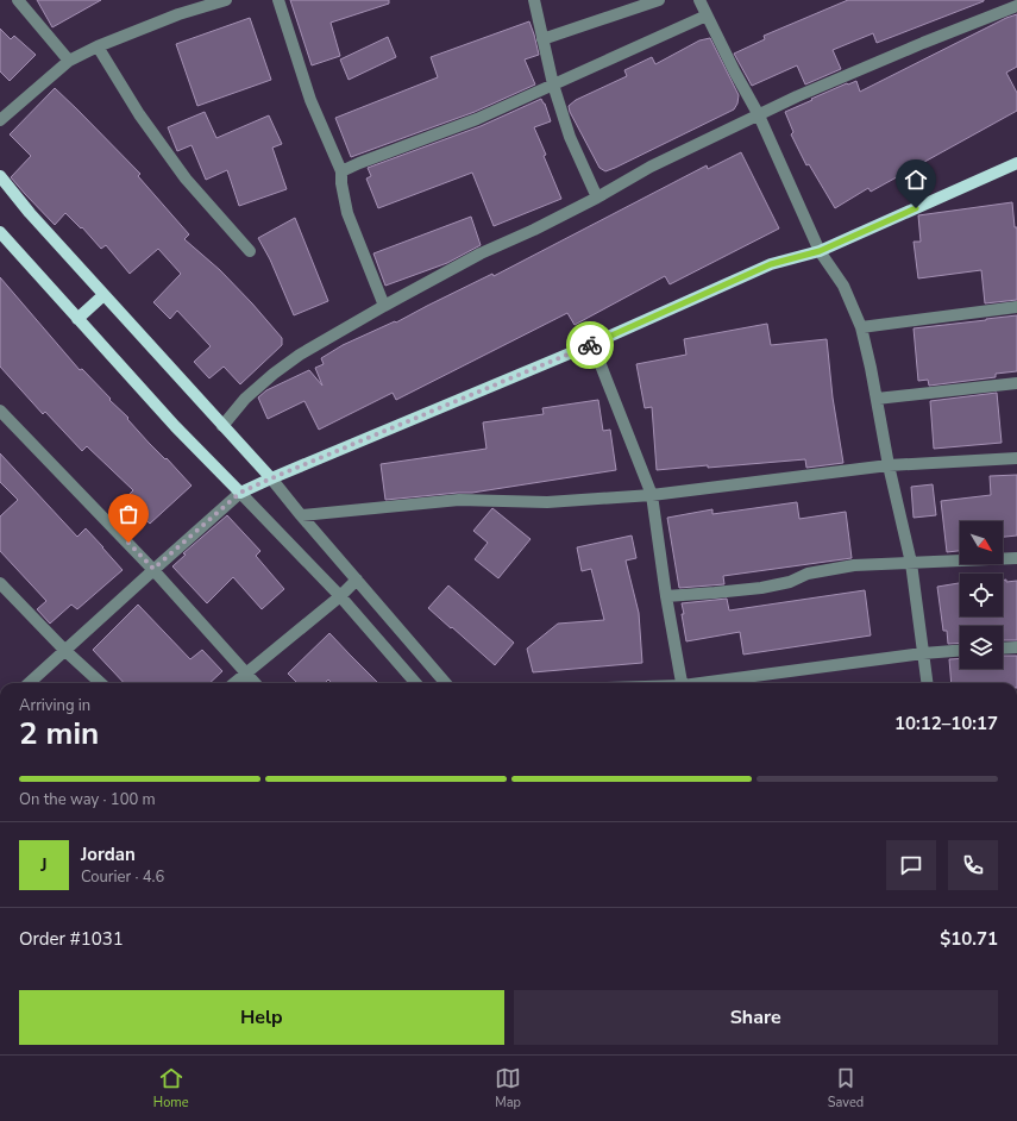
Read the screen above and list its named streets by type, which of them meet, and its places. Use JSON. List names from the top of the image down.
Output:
{
  "north": "bottom right",
  "page": {
    "heading": ["2 min", "Arriving in", "10:12–10:17"],
    "panel": [
      "Jordan",
      "Courier · 4.6",
      "Order #1031",
      "$10.71"
    ],
    "bar": "On the way · 100 m",
    "round": "J",
    "buttons": ["Help", "Share"],
    "tabs": ["Home", "Map", "Saved"]
  }
}
